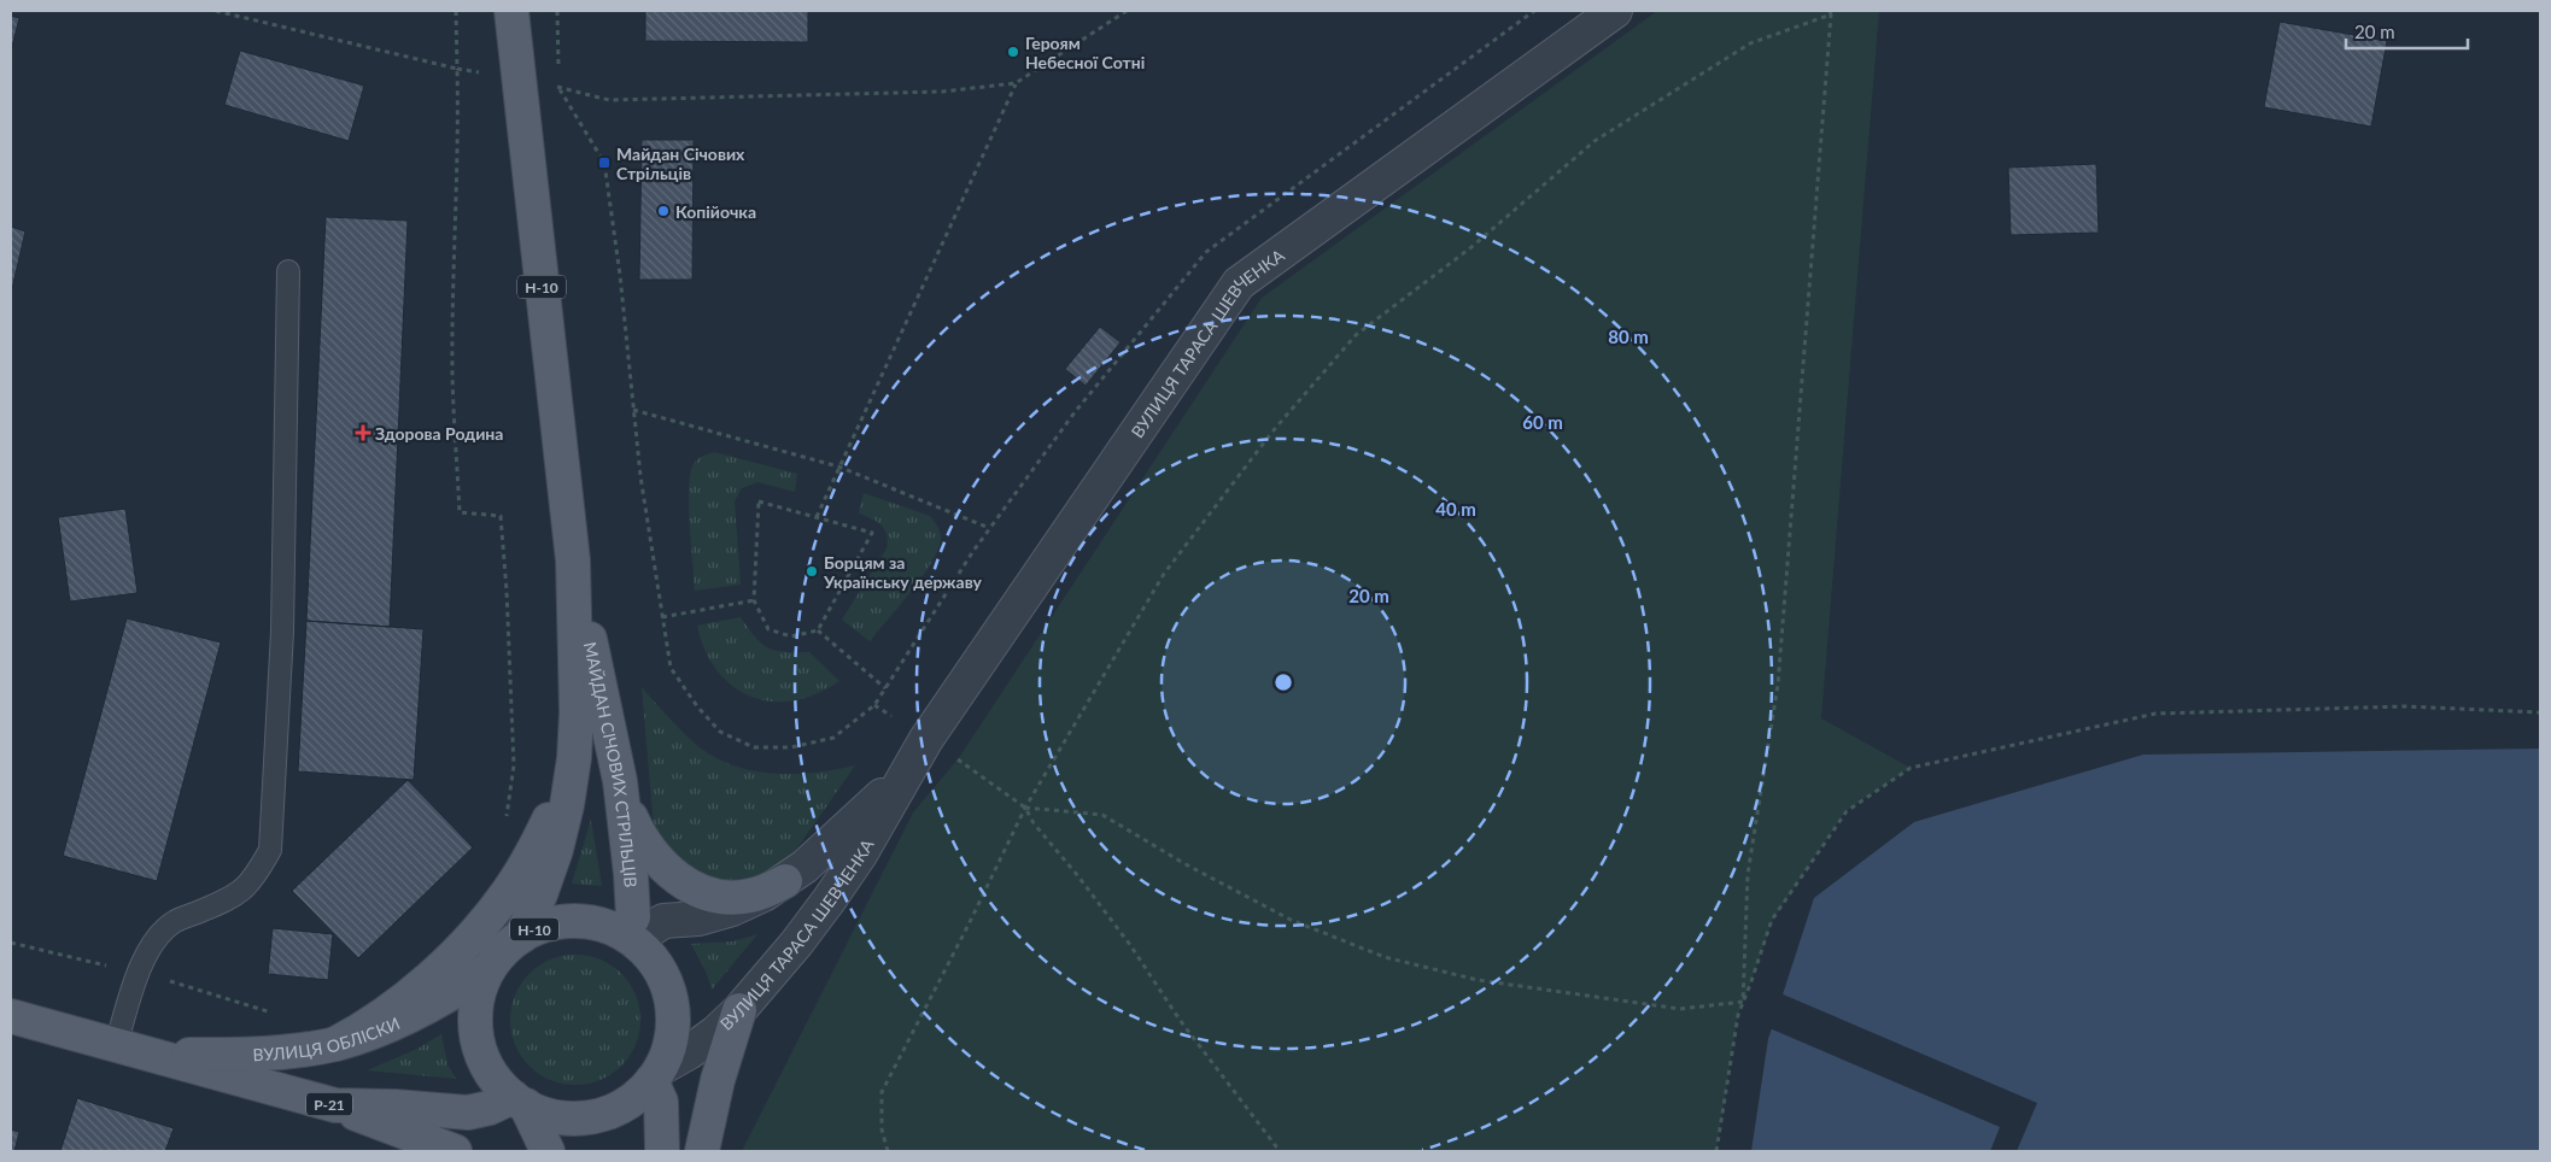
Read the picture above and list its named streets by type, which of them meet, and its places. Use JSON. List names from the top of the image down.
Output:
{
  "streets": {
    "main road": [
      "Н-10",
      "МАЙДАН СІЧОВИХ СТРІЛЬЦІВ",
      "ВУЛИЦЯ ОБЛІСКИ",
      "Р-21"
    ],
    "street": ["ВУЛИЦЯ ТАРАСА ШЕВЧЕНКА"]
  },
  "crossings": [
    ["Н-10", "ВУЛИЦЯ ТАРАСА ШЕВЧЕНКА"],
    ["Н-10", "МАЙДАН СІЧОВИХ СТРІЛЬЦІВ"],
    ["Н-10", "ВУЛИЦЯ ОБЛІСКИ"],
    ["ВУЛИЦЯ ТАРАСА ШЕВЧЕНКА", "МАЙДАН СІЧОВИХ СТРІЛЬЦІВ"],
    ["ВУЛИЦЯ ТАРАСА ШЕВЧЕНКА", "ВУЛИЦЯ ОБЛІСКИ"],
    ["МАЙДАН СІЧОВИХ СТРІЛЬЦІВ", "ВУЛИЦЯ ОБЛІСКИ"]
  ],
  "places": {
    "other": ["Героям Небесної Сотні", "Копійочка", "Борцям за Українську державу"],
    "transit": ["Майдан Січових Стрільців"],
    "health": ["Здорова Родина"]
  },
  "scale_bar": "20 m",
  "rings": [
    "80 m",
    "60 m",
    "40 m",
    "20 m"
  ]
}
